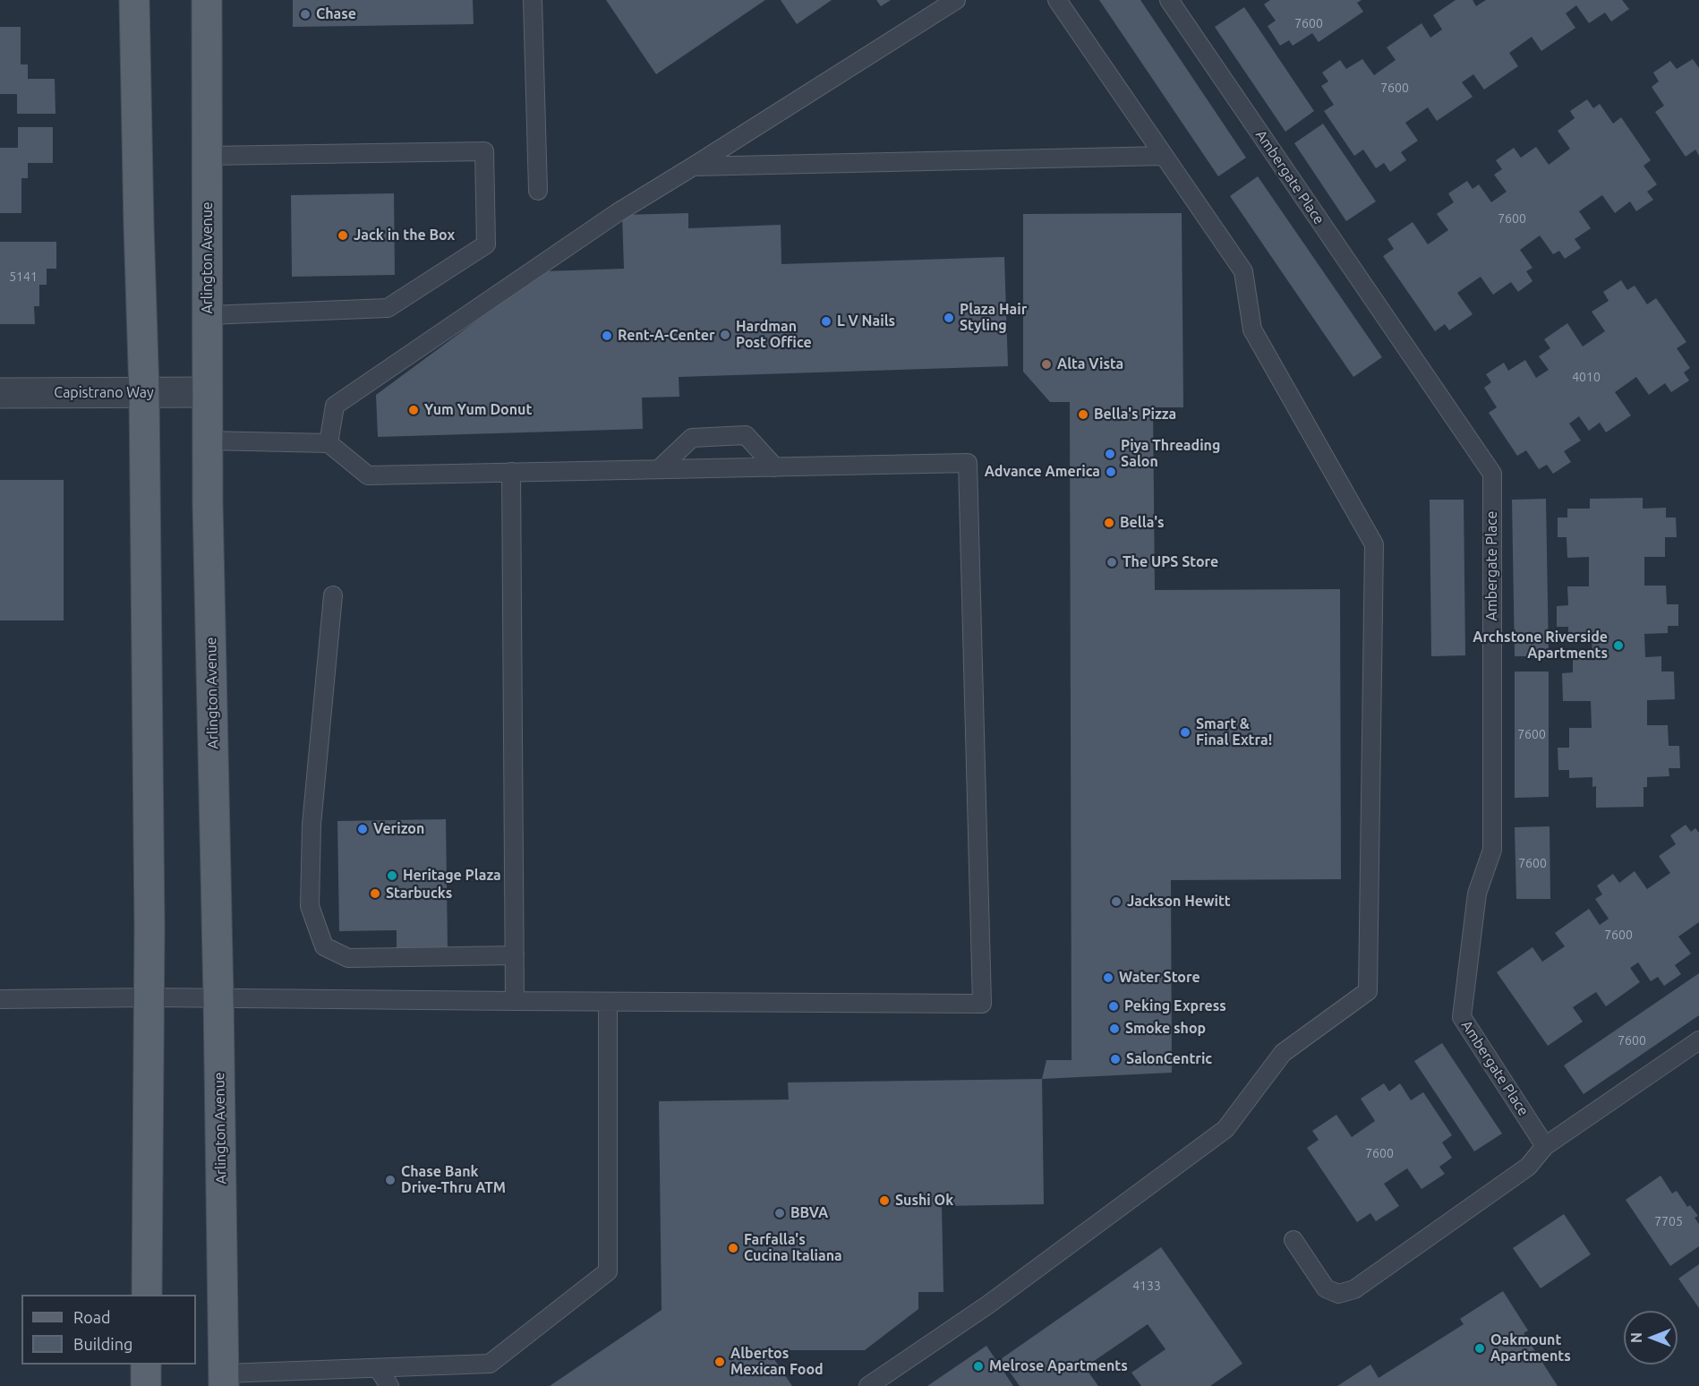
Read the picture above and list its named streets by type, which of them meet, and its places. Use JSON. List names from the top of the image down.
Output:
{
  "streets": {
    "main road": ["Arlington Avenue"],
    "street": ["Capistrano Way"],
    "lane": ["Ambergate Place"]
  },
  "crossings": [
    ["Arlington Avenue", "Capistrano Way"]
  ],
  "places": [
    "Chase",
    "Jack in the Box",
    "Plaza Hair Styling",
    "L V Nails",
    "Hardman Post Office",
    "Rent-A-Center",
    "Alta Vista",
    "Yum Yum Donut",
    "Bella's Pizza",
    "Piya Threading Salon",
    "Advance America",
    "Bella's",
    "The UPS Store",
    "Archstone Riverside Apartments",
    "Smart & Final Extra!",
    "Verizon",
    "Heritage Plaza",
    "Starbucks",
    "Jackson Hewitt",
    "Water Store",
    "Peking Express",
    "Smoke shop",
    "SalonCentric",
    "Chase Bank Drive-Thru ATM",
    "Sushi Ok",
    "BBVA",
    "Farfalla's Cucina Italiana",
    "Oakmount Apartments",
    "Albertos Mexican Food",
    "Melrose Apartments"
  ],
  "house_numbers": [
    "7600",
    "7600",
    "7600",
    "5141",
    "4010",
    "7600",
    "7600",
    "7600",
    "7600",
    "7600",
    "7705",
    "4133"
  ],
  "legend": ["Road", "Building"],
  "north": "left"
}
